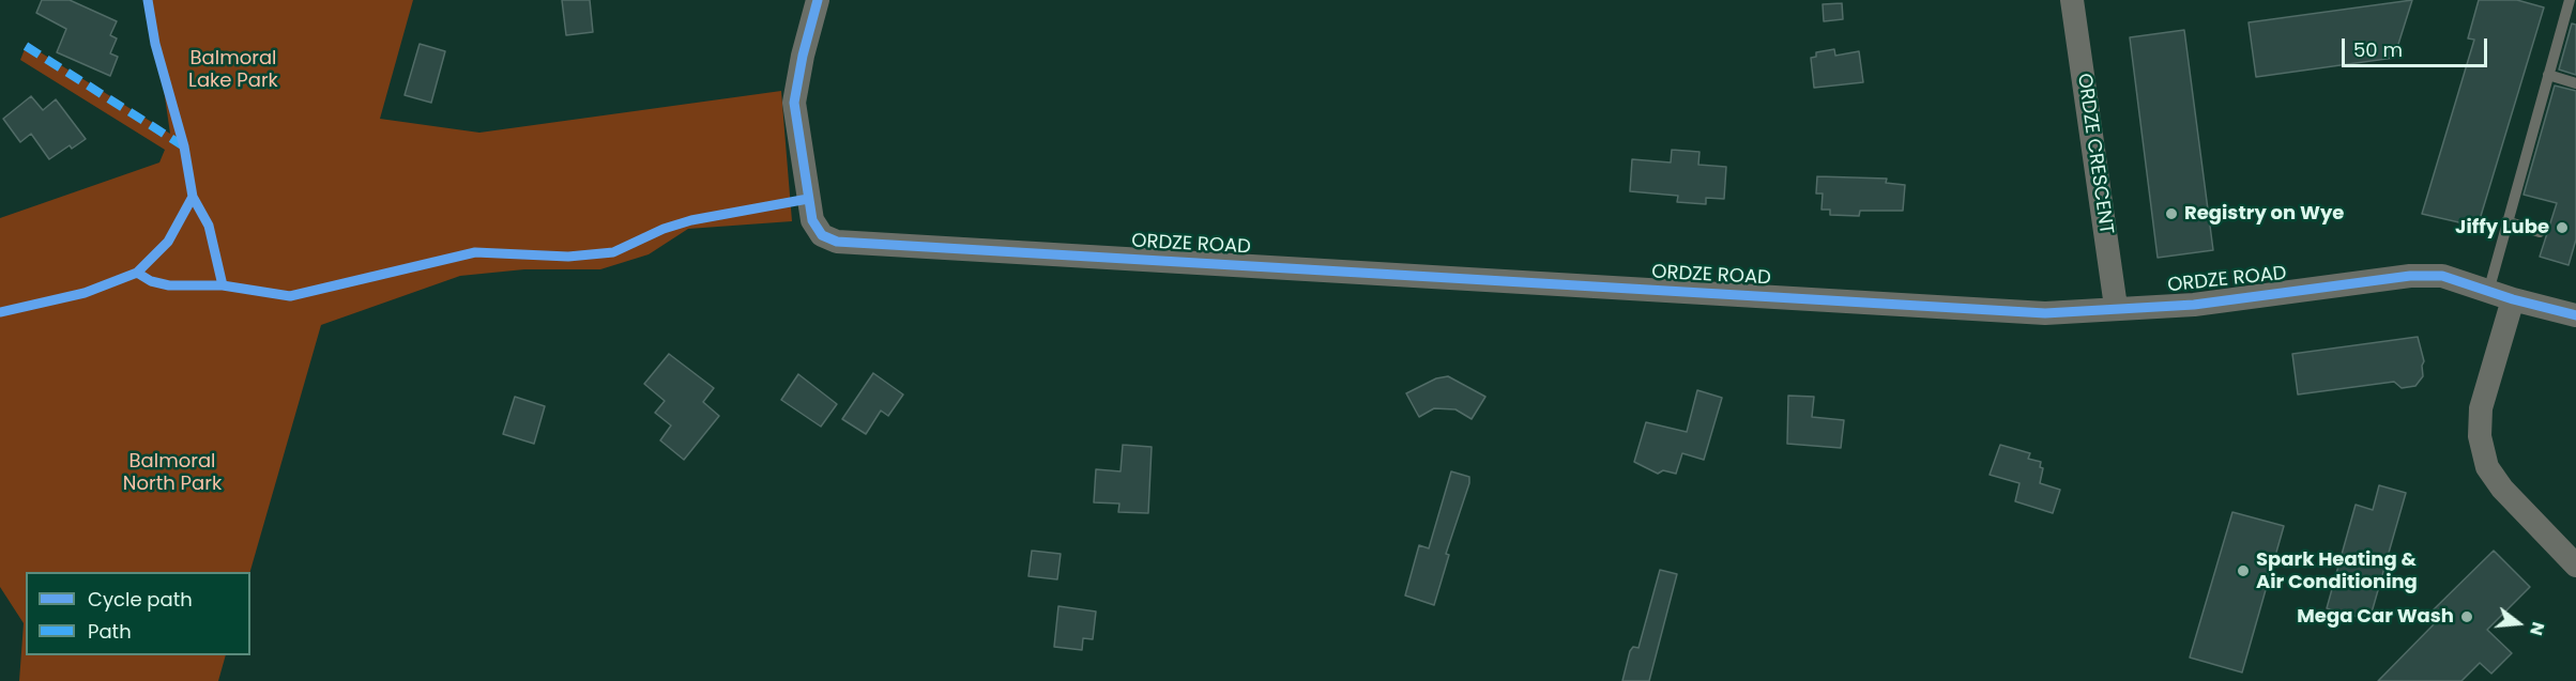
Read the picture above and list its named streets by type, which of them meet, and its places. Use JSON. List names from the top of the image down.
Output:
{
  "streets": {
    "street": ["ORDZE CRESCENT", "ORDZE ROAD"]
  },
  "crossings": [
    ["ORDZE CRESCENT", "ORDZE ROAD"]
  ],
  "parks": ["Balmoral Lake Park", "Balmoral North Park"],
  "places": [
    "Registry on Wye",
    "Jiffy Lube",
    "Spark Heating & Air Conditioning",
    "Mega Car Wash"
  ],
  "legend": ["Cycle path", "Path"],
  "scale_bar": "50 m",
  "north": "right"
}
